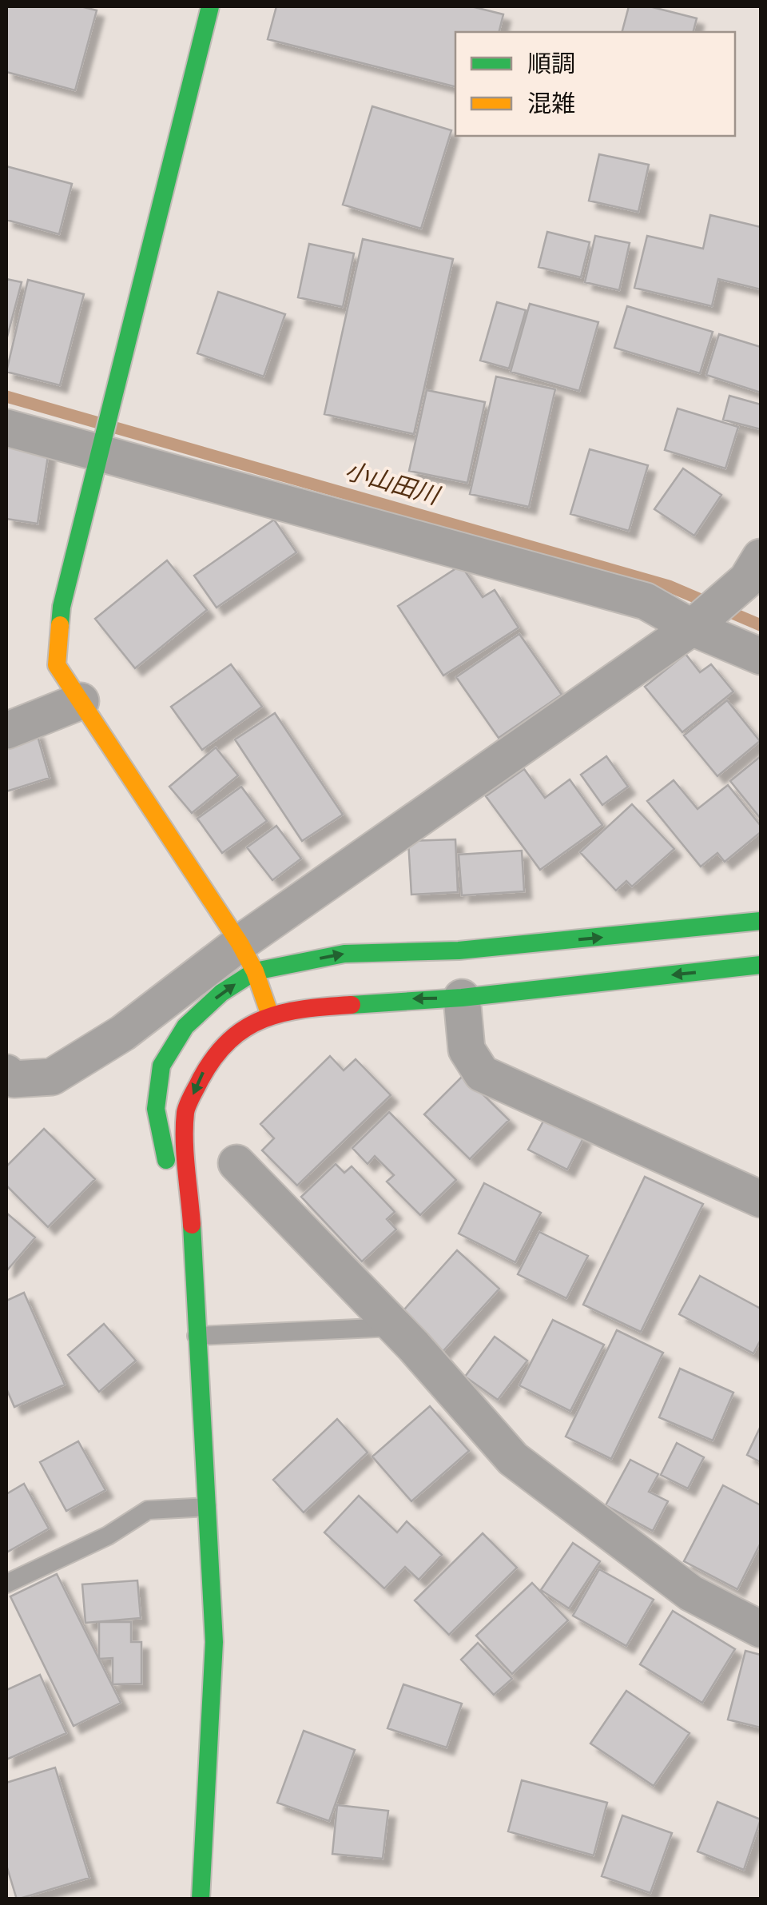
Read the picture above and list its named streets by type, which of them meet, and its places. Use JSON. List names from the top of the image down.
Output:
{
  "water": ["小山田川"],
  "legend": ["順調", "混雑"]
}
